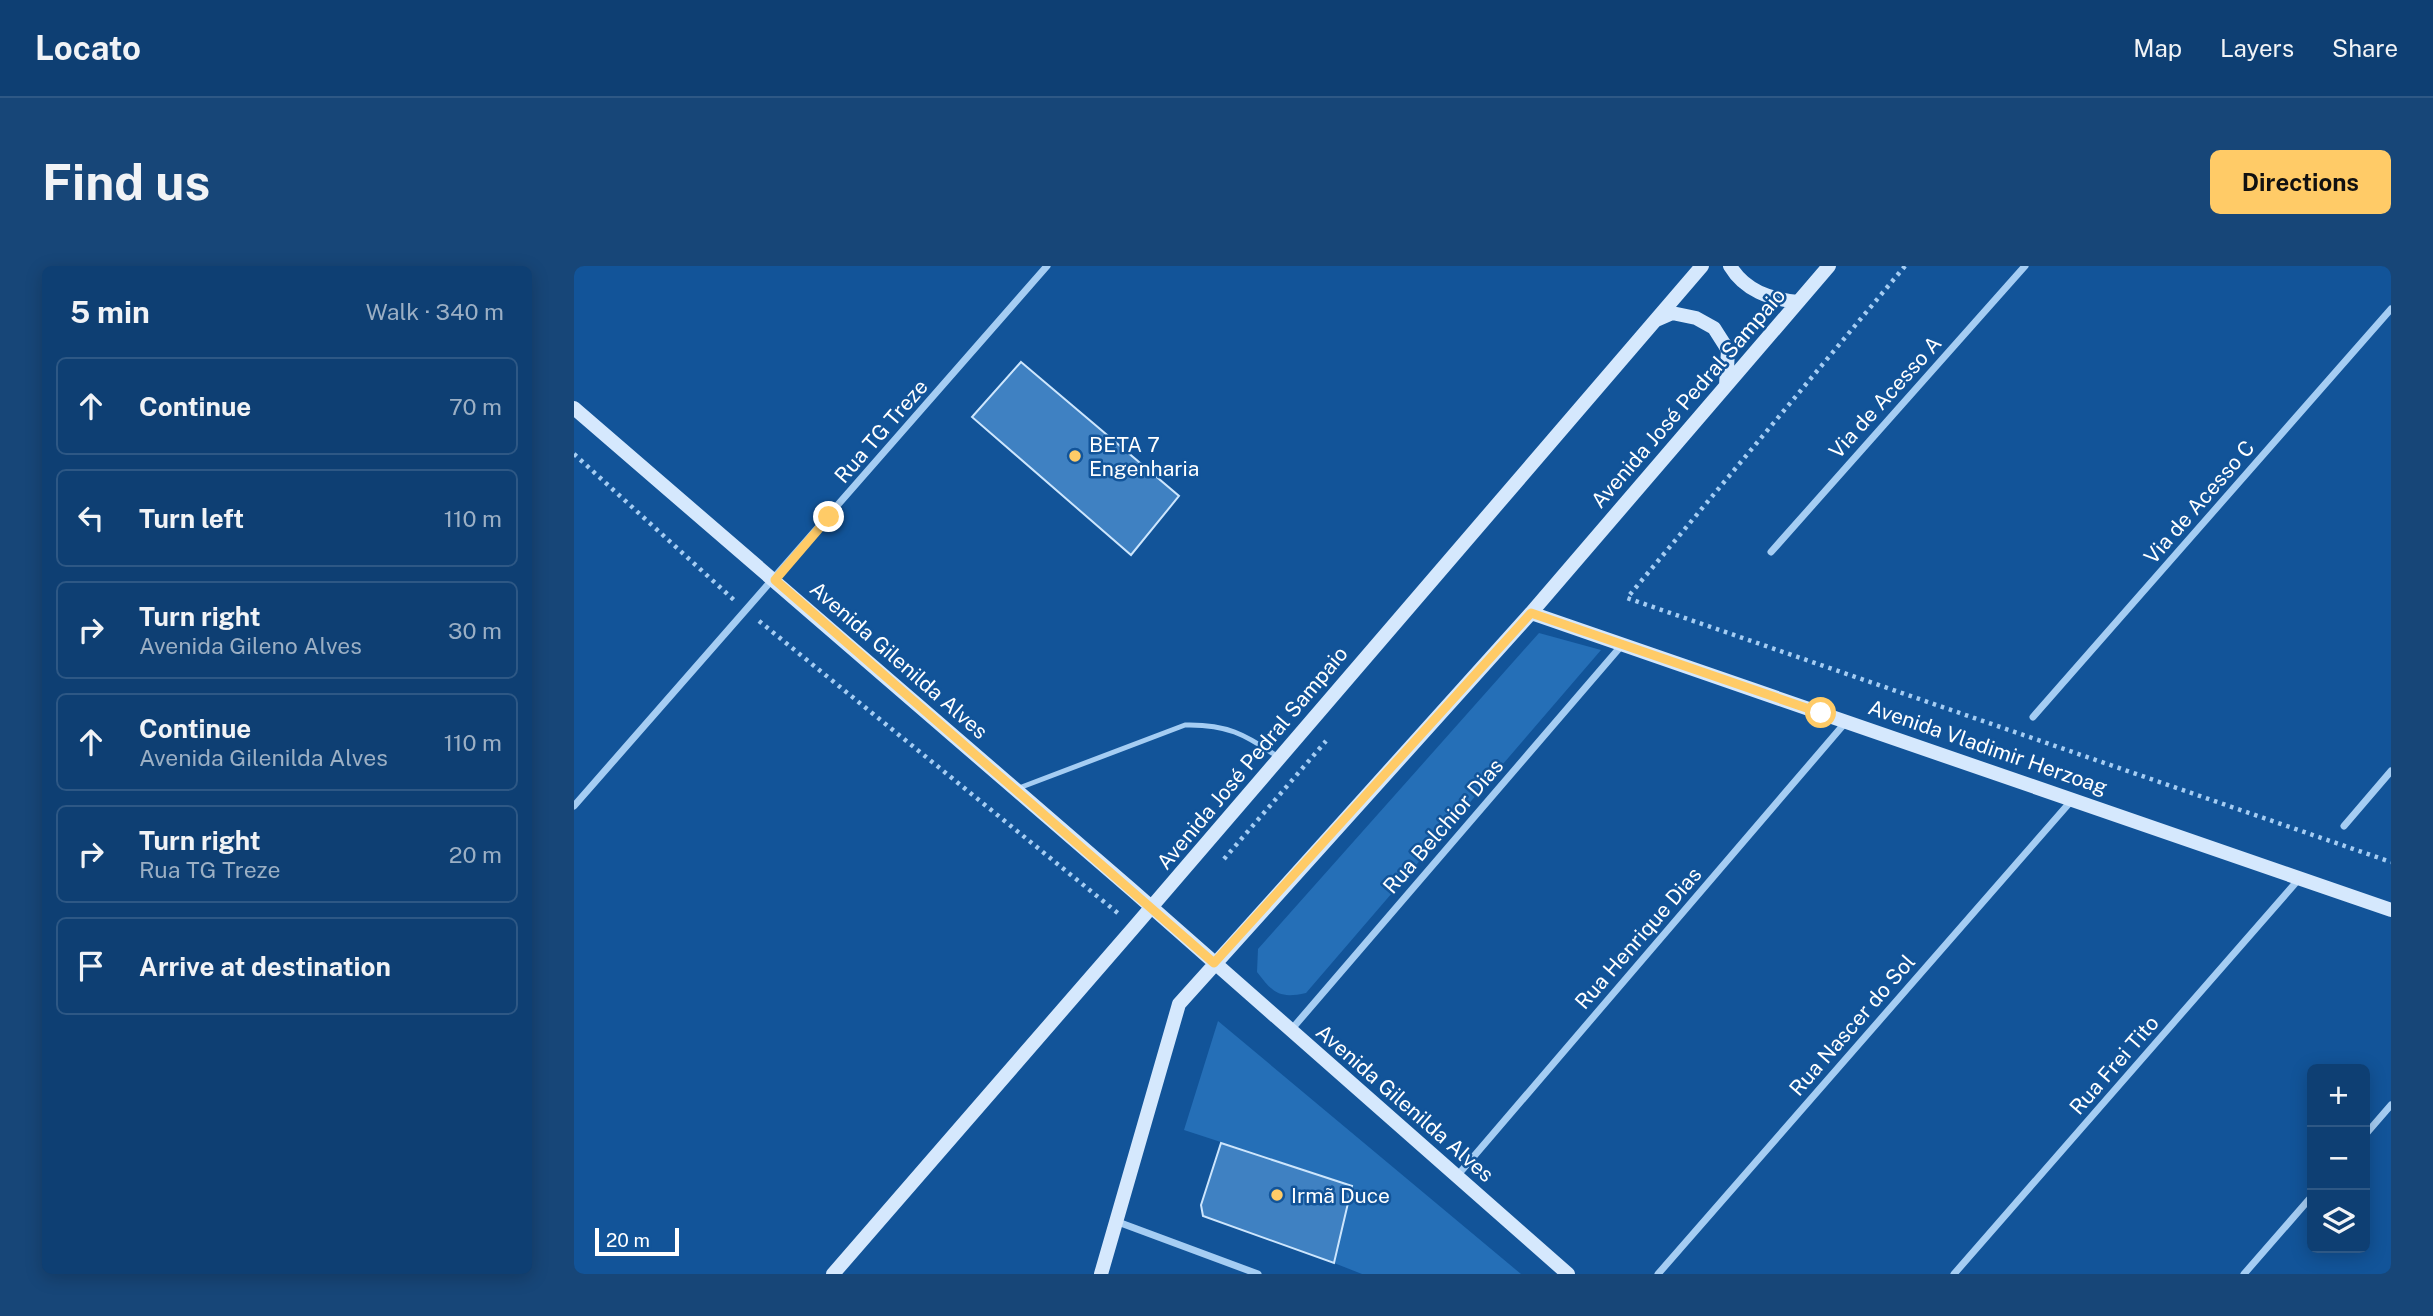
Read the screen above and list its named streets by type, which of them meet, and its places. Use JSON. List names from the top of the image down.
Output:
{
  "streets": {
    "main road": ["Avenida José Pedral Sampaio", "Avenida Gilenilda Alves", "Avenida Vladimir Herzoag"],
    "street": [
      "Via de Acesso A",
      "Rua TG Treze",
      "Via de Acesso C",
      "Rua Belchior Dias",
      "Rua Henrique Dias",
      "Rua Nascer do Sol",
      "Rua Frei Tito"
    ]
  },
  "crossings": [
    ["Avenida José Pedral Sampaio", "Avenida Gilenilda Alves"],
    ["Avenida José Pedral Sampaio", "Avenida Vladimir Herzoag"],
    ["Rua TG Treze", "Avenida Gilenilda Alves"],
    ["Avenida Gilenilda Alves", "Rua Belchior Dias"],
    ["Avenida Gilenilda Alves", "Rua Henrique Dias"],
    ["Avenida Vladimir Herzoag", "Rua Belchior Dias"],
    ["Avenida Vladimir Herzoag", "Rua Henrique Dias"],
    ["Avenida Vladimir Herzoag", "Rua Nascer do Sol"],
    ["Avenida Vladimir Herzoag", "Rua Frei Tito"]
  ],
  "places": ["BETA 7 Engenharia", "Irmã Duce"],
  "scale_bar": "20 m",
  "page": {
    "header": "Locato",
    "nav": ["Map", "Layers", "Share"],
    "buttons": "Directions",
    "title": "Find us",
    "heading": ["5 min", "Walk · 340 m"],
    "list": [
      ["Continue", "70 m"],
      ["Turn left", "110 m"],
      ["Turn right", "Avenida Gileno Alves", "30 m"],
      ["Continue", "Avenida Gilenilda Alves", "110 m"],
      ["Turn right", "Rua TG Treze", "20 m"],
      "Arrive at destination"
    ],
    "map_buttons": ["+", "−"],
    "scale": "20 m"
  }
}
